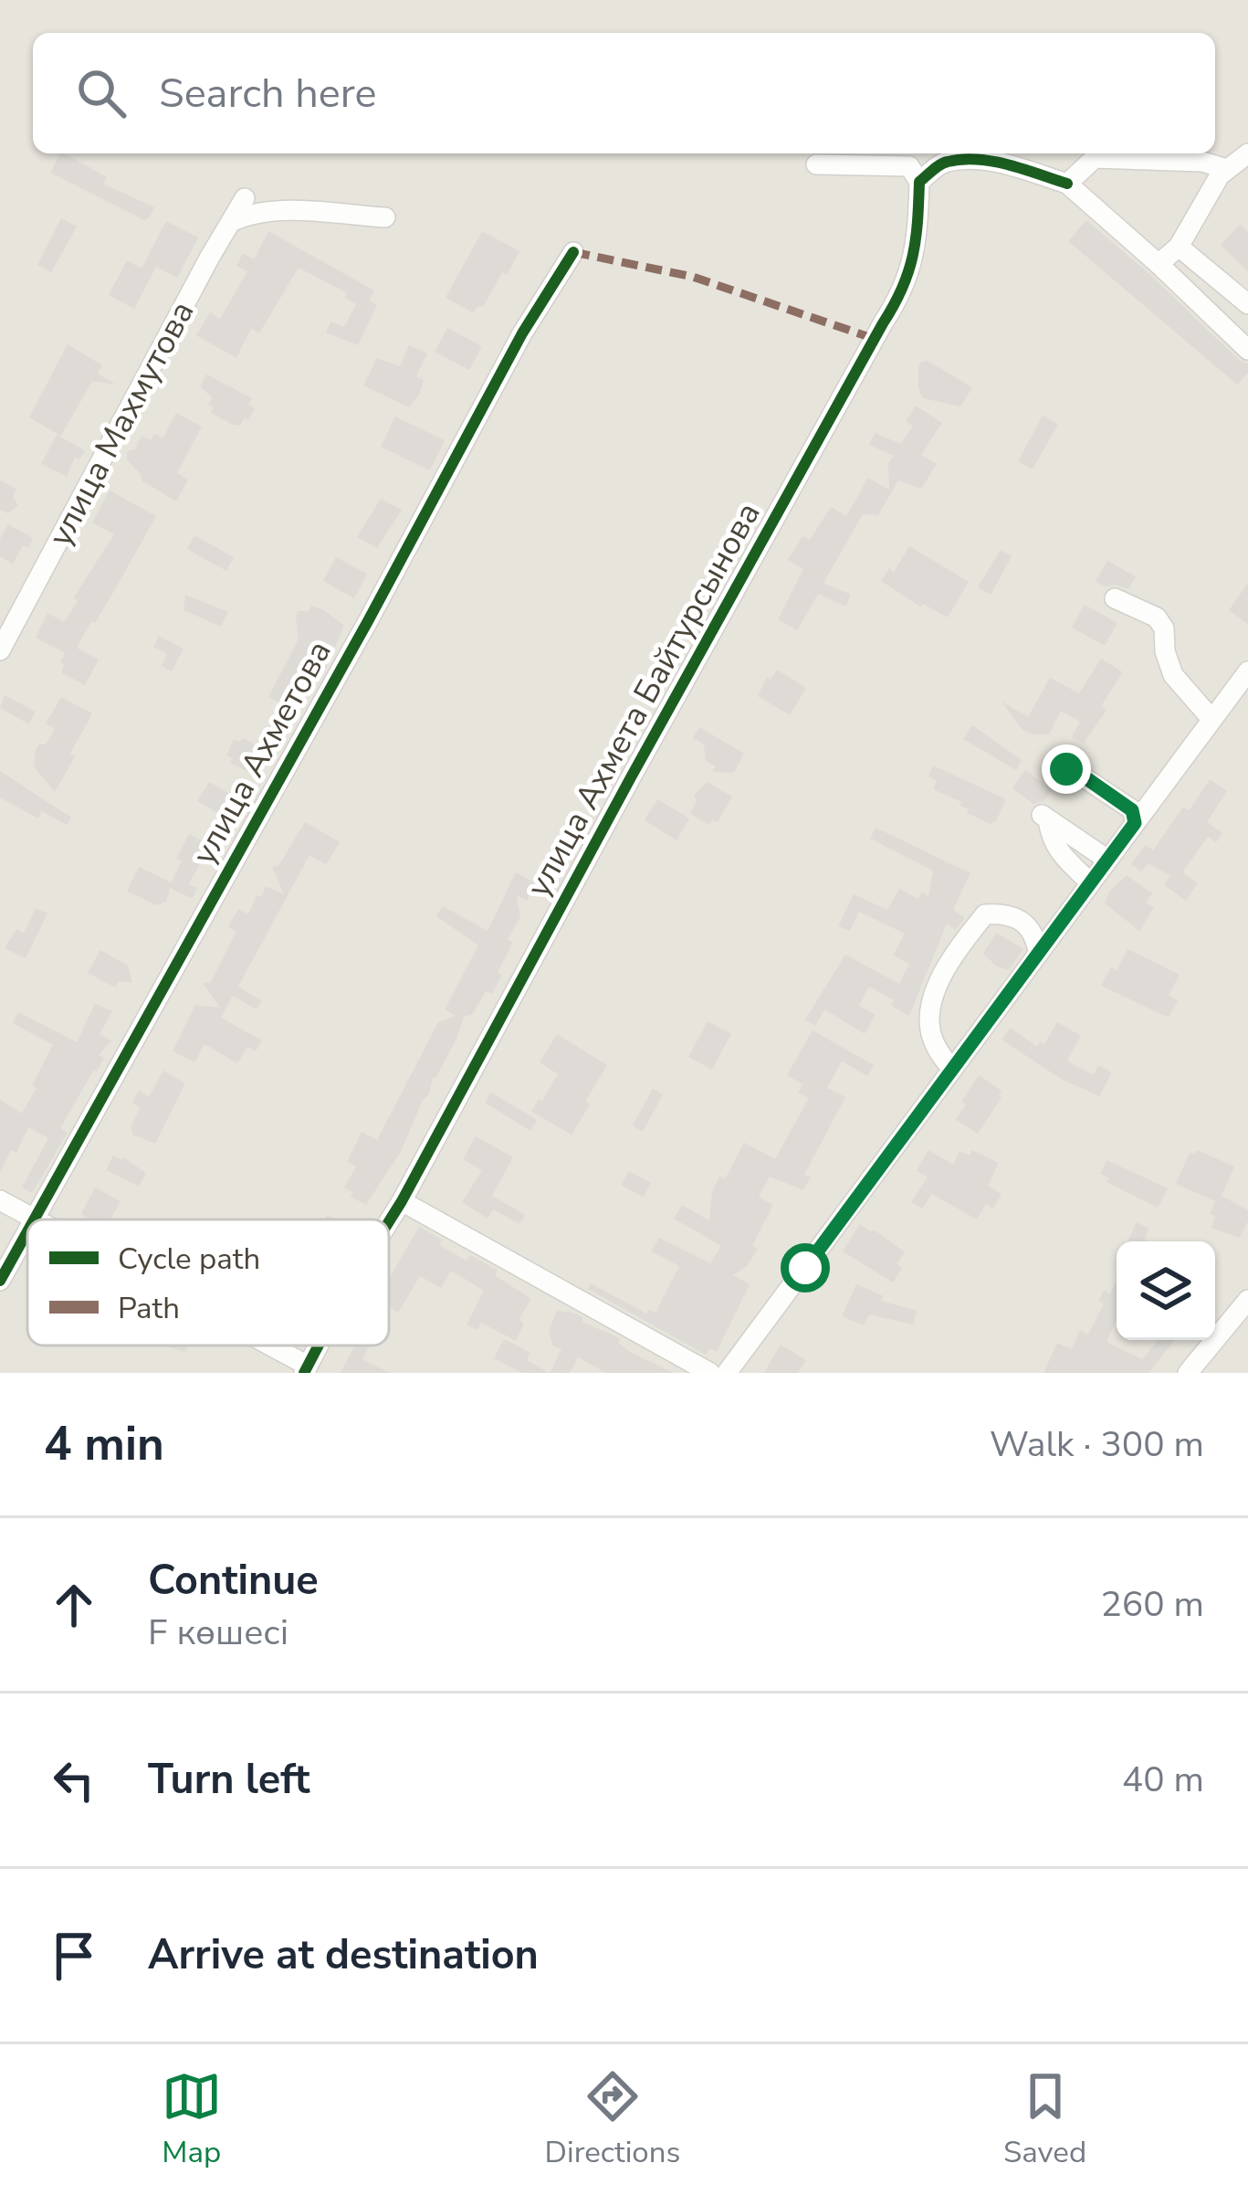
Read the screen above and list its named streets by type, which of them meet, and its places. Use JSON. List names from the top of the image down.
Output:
{
  "streets": {
    "street": ["улица Махмутова", "улица Ахмета Байтурсынова", "улица Ахметова"]
  },
  "legend": ["Cycle path", "Path"],
  "page": {
    "search": "Search here",
    "heading": ["4 min", "Walk · 300 m"],
    "list": [
      ["Continue", "F көшесі", "260 m"],
      ["Turn left", "40 m"],
      "Arrive at destination"
    ],
    "nav": ["Map", "Directions", "Saved"]
  }
}
